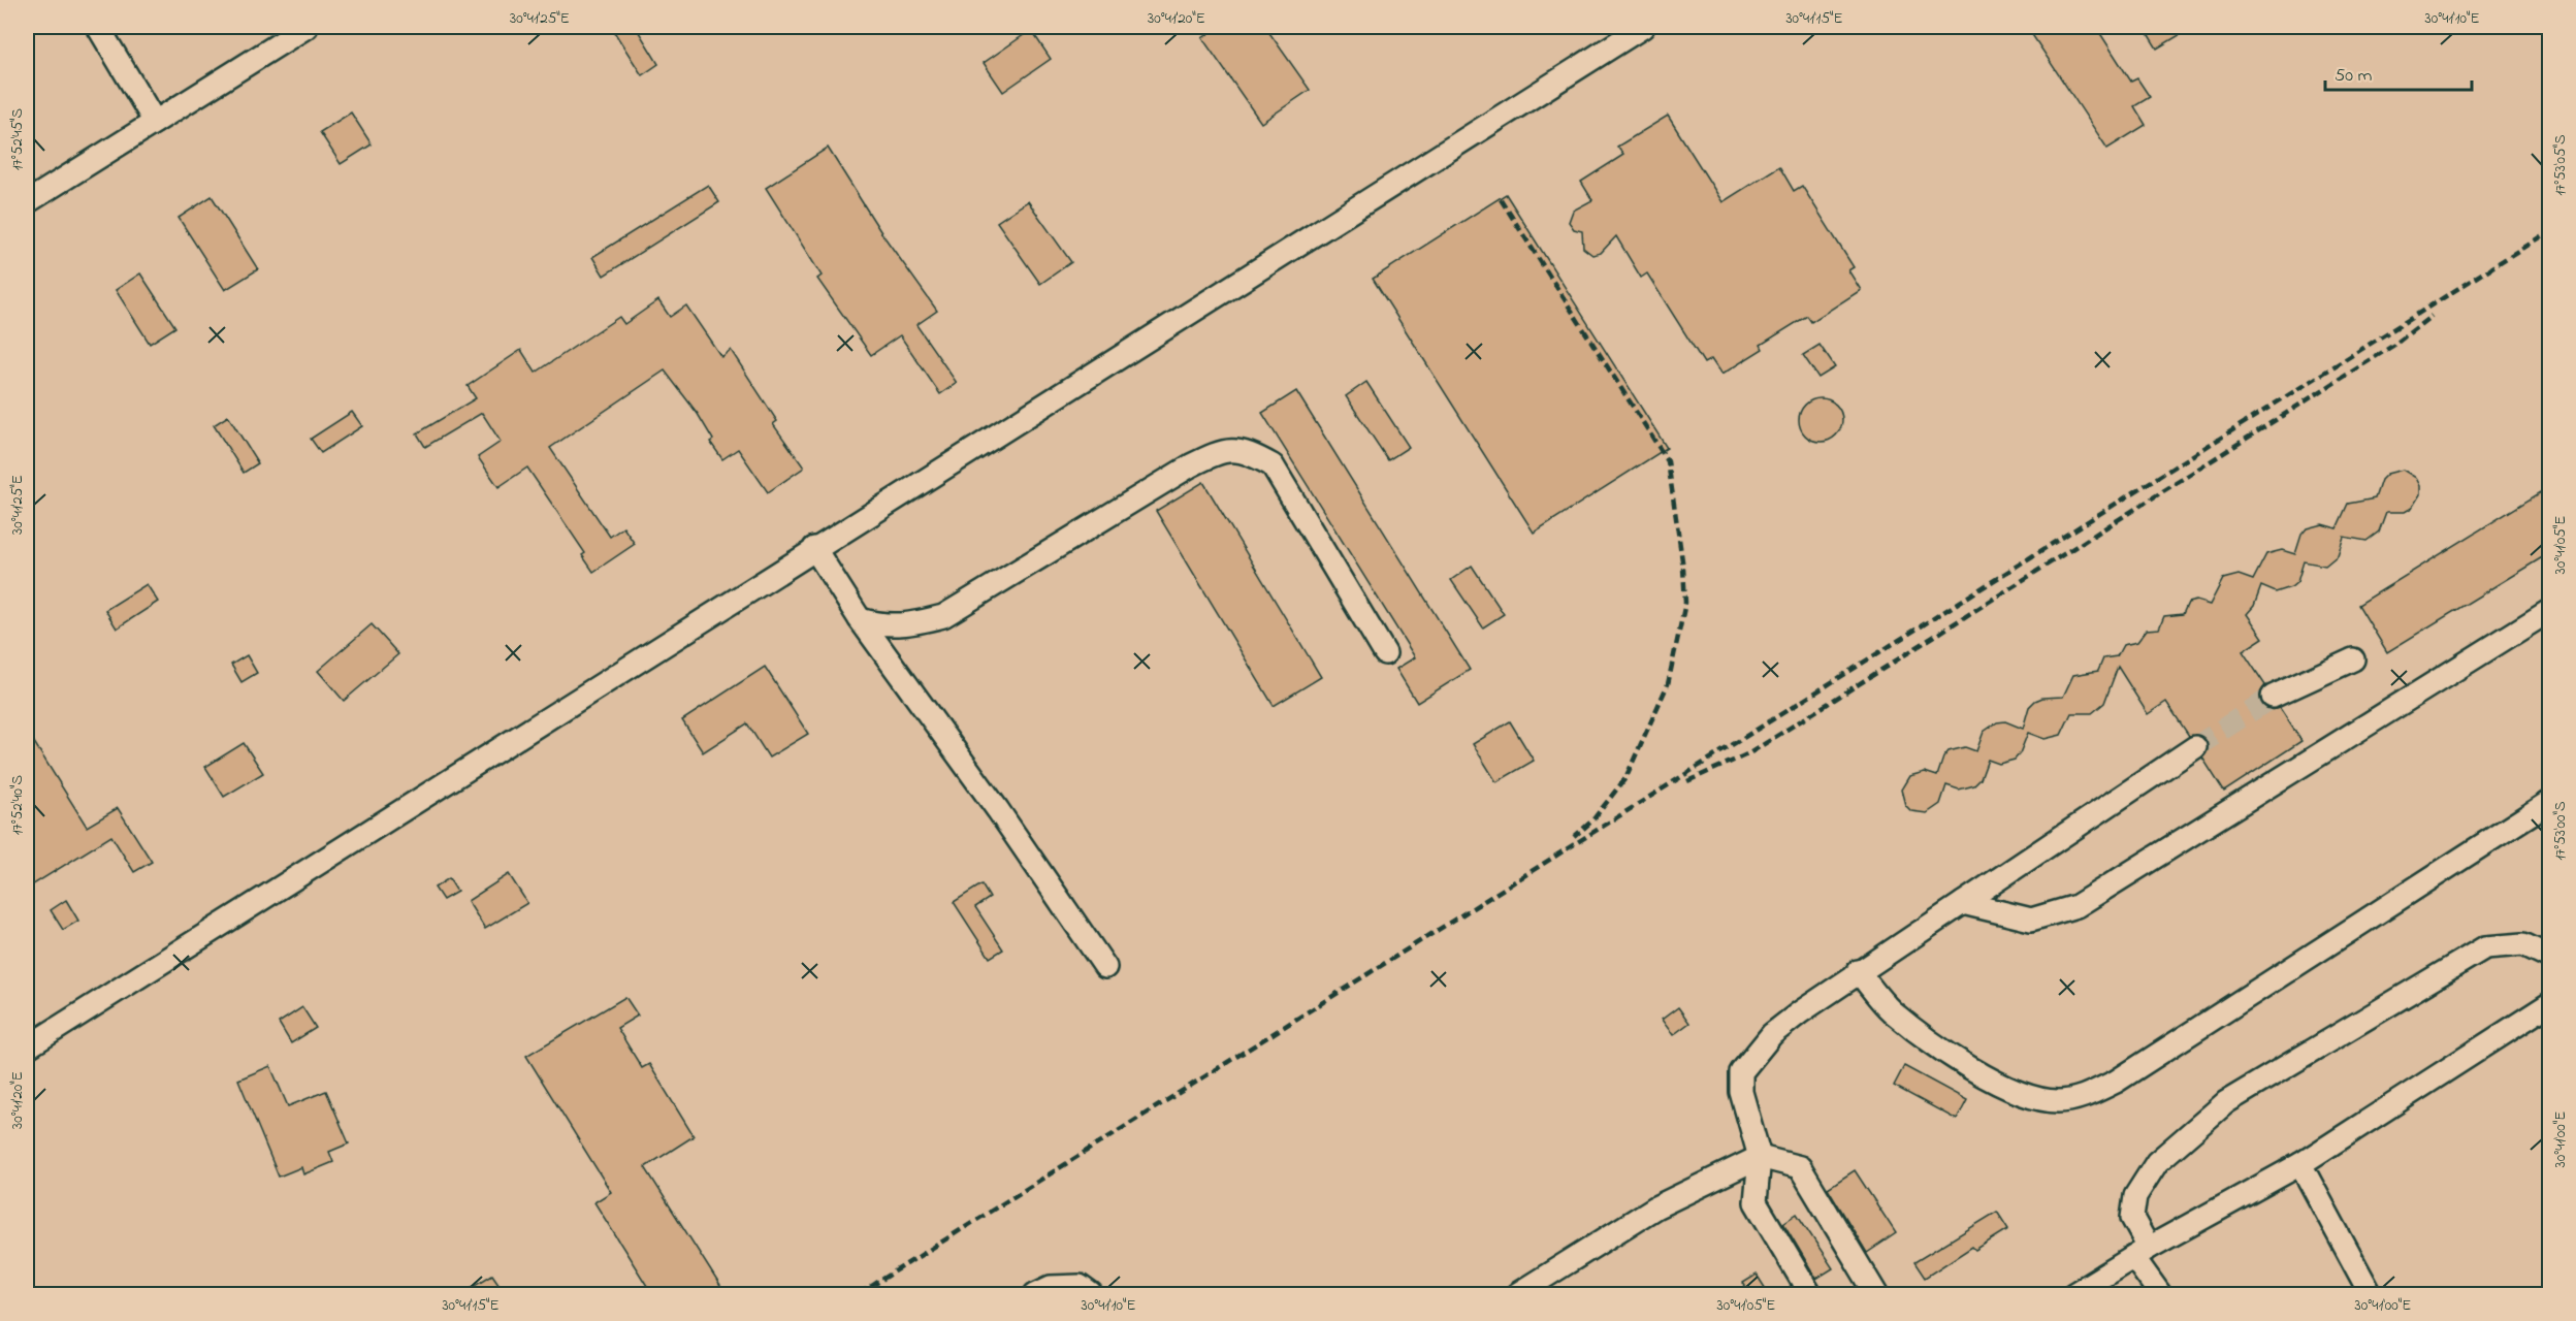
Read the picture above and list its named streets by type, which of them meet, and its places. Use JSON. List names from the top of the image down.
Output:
{
  "scale_bar": "50 m",
  "coordinates": [
    "30°41'25\"E",
    "30°41'20\"E",
    "30°41'15\"E",
    "30°41'10\"E",
    "17°52'45\"S",
    "17°53'05\"S",
    "30°41'05\"E",
    "17°52'40\"S",
    "17°53'00\"S",
    "30°41'00\"E"
  ]
}
